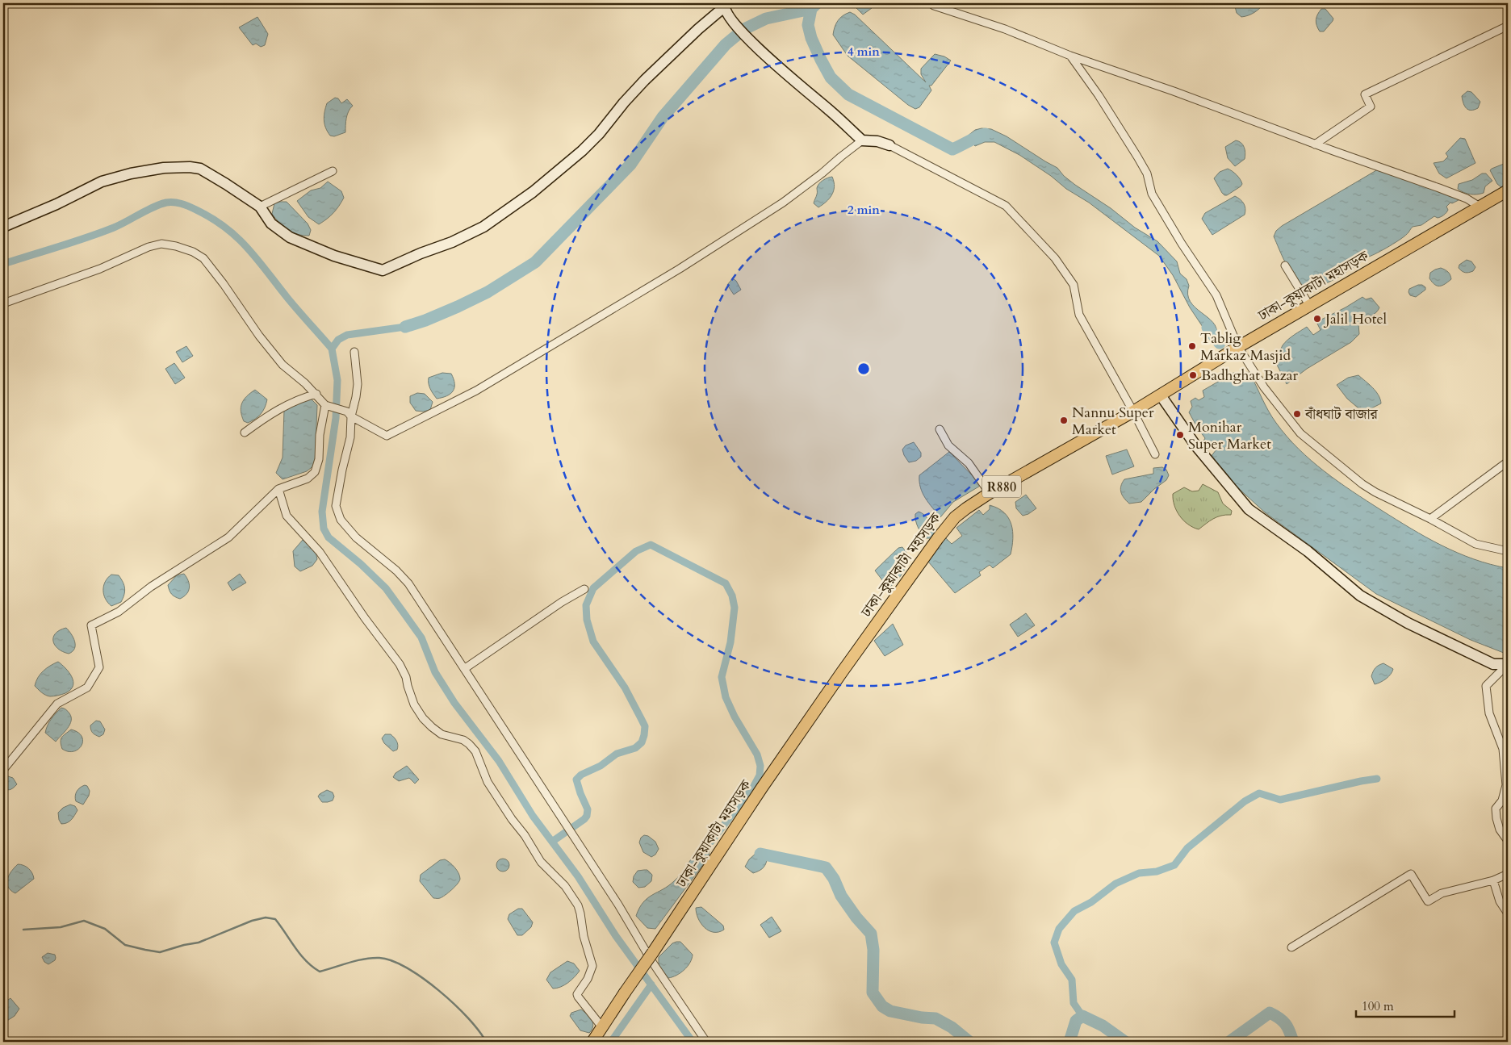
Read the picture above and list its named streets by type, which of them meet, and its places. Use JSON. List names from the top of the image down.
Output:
{
  "streets": {
    "main road": ["ঢাকা-কুয়াকাটা মহাসড়ক", "R880"]
  },
  "places": [
    "Jalil Hotel",
    "Tablig Markaz Masjid",
    "Badhghat Bazar",
    "বাঁধঘাট বাজার",
    "Nannu Super Market",
    "Monihar Super Market"
  ],
  "scale_bar": "100 m",
  "rings": ["4 min", "2 min"]
}
